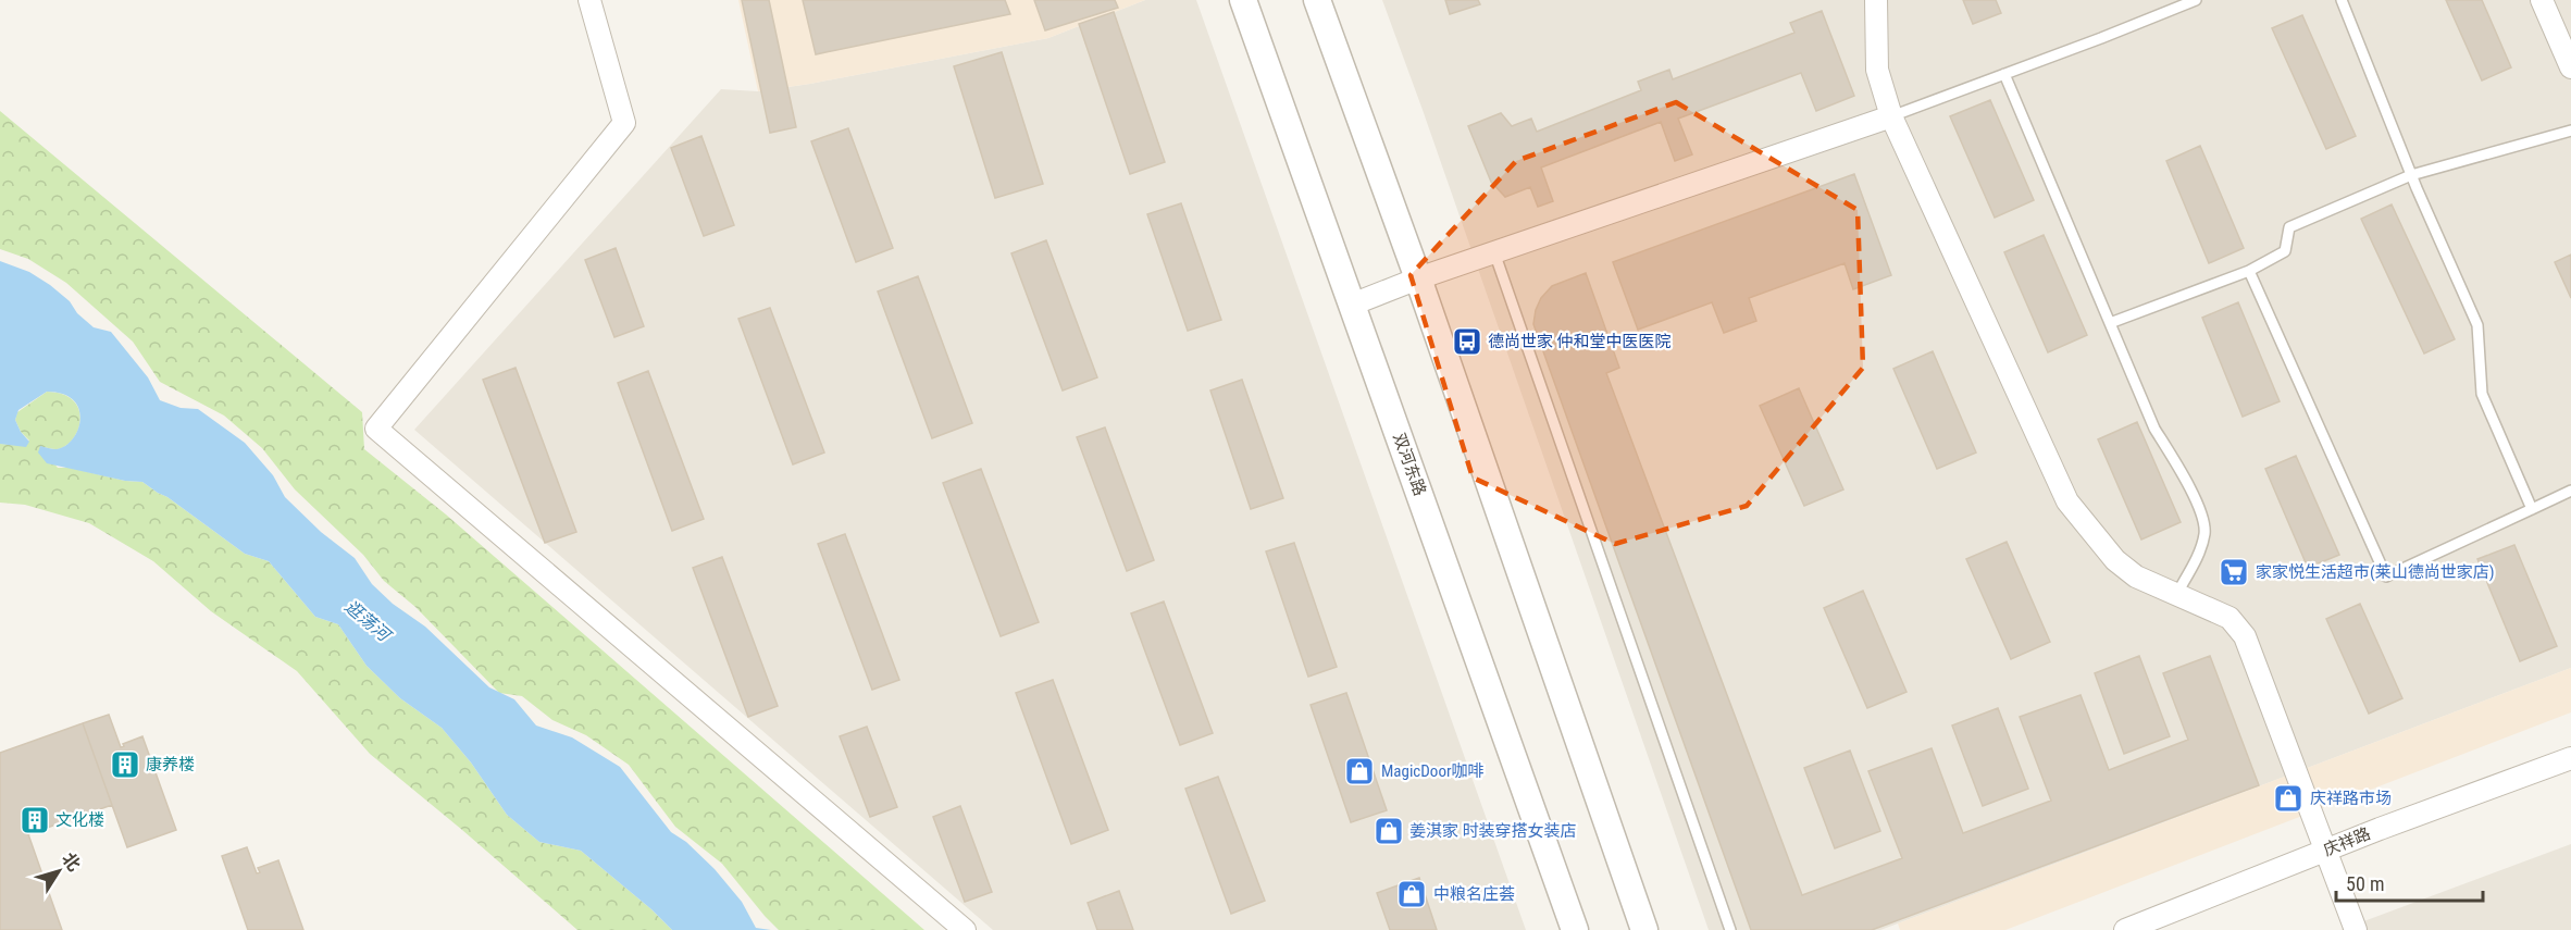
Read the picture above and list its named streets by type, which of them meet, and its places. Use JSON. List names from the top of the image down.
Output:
{
  "streets": {
    "street": ["双河东路", "庆祥路"]
  },
  "water": ["逛荡河"],
  "places": {
    "bus stop": ["德尚世家 仲和堂中医医院"],
    "supermarket": ["家家悦生活超市(莱山德尚世家店)"],
    "building": ["康养楼", "文化楼"],
    "shop": [
      "MagicDoor咖啡",
      "庆祥路市场",
      "姜淇家 时装穿搭女装店",
      "中粮名庄荟"
    ]
  },
  "scale_bar": "50 m",
  "north": "top right"
}
